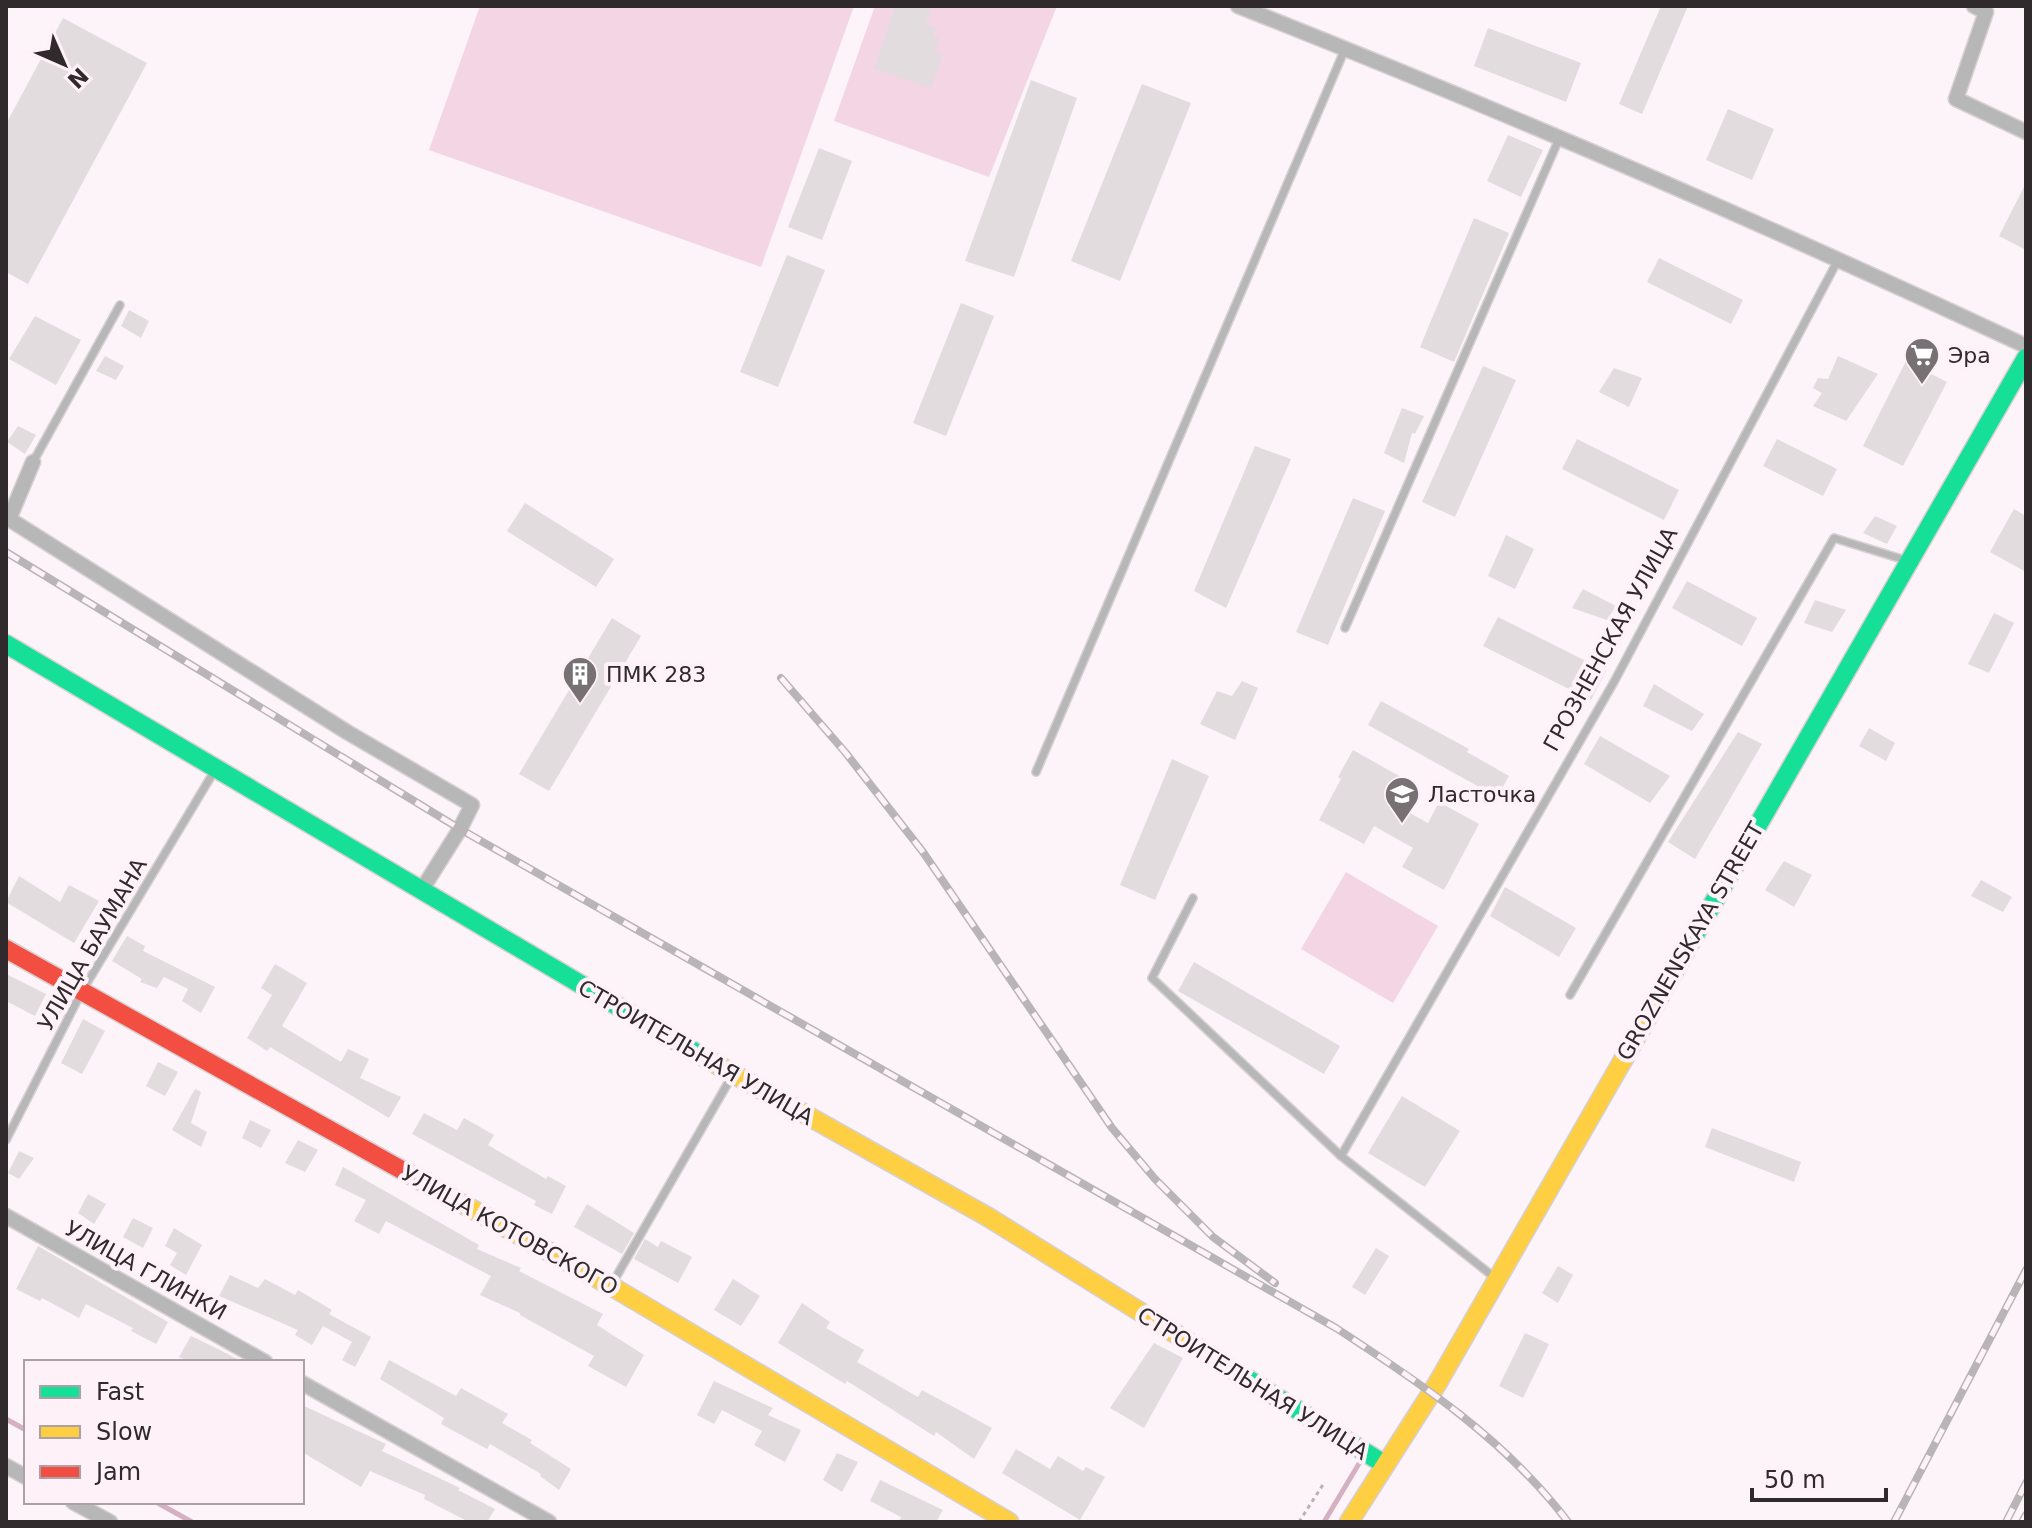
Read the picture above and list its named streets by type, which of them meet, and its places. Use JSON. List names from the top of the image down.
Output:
{
  "streets": {
    "street": [
      "GROZNENSKAYA STREET",
      "СТРОИТЕЛЬНАЯ УЛИЦА",
      "УЛИЦА КОТОВСКОГО",
      "УЛИЦА ГЛИНКИ"
    ],
    "lane": ["ГРОЗНЕНСКАЯ УЛИЦА", "УЛИЦА БАУМАНА"]
  },
  "crossings": [
    ["GROZNENSKAYA STREET", "СТРОИТЕЛЬНАЯ УЛИЦА"],
    ["УЛИЦА БАУМАНА", "СТРОИТЕЛЬНАЯ УЛИЦА"],
    ["УЛИЦА БАУМАНА", "УЛИЦА КОТОВСКОГО"]
  ],
  "places": {
    "supermarket": ["Эра"],
    "building": ["ПМК 283"],
    "school or university": ["Ласточка"]
  },
  "legend": ["Fast", "Slow", "Jam"],
  "scale_bar": "50 m",
  "north": "bottom right"
}
